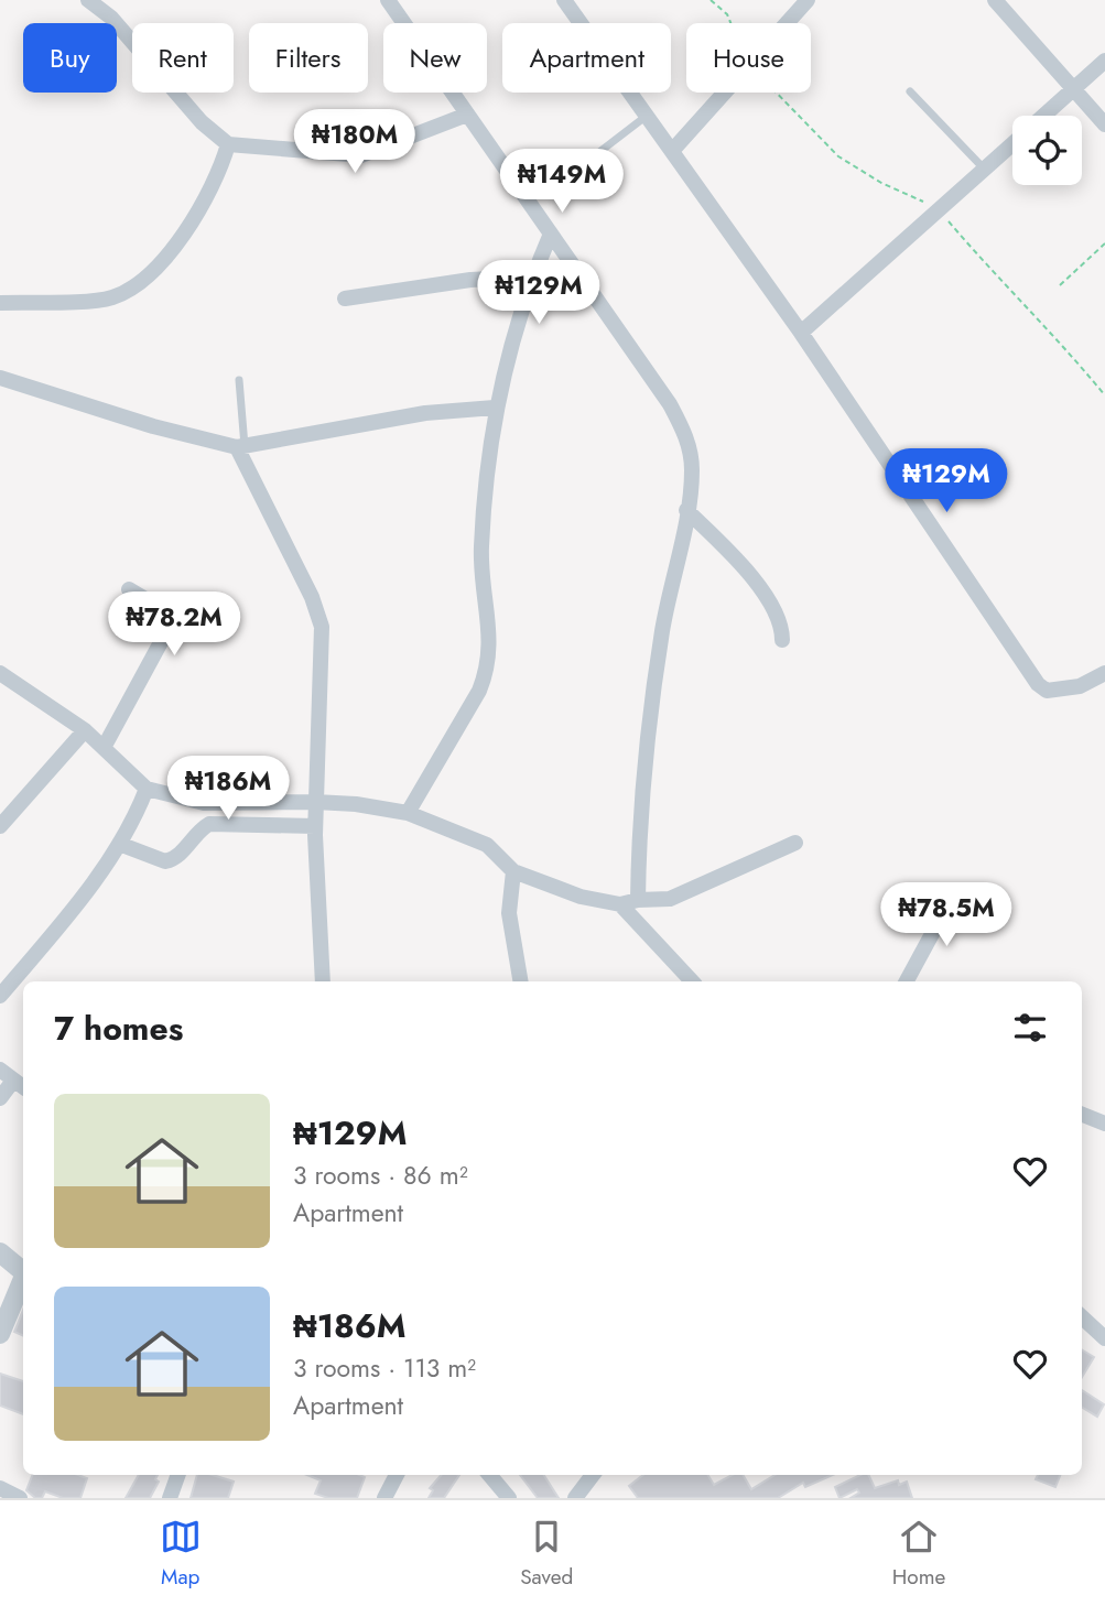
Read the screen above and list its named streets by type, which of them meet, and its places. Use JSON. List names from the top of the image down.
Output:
{
  "page": {
    "chip": [
      "Buy",
      "Rent",
      "Filters",
      "New",
      "Apartment",
      "House"
    ],
    "price": [
      "₦180M",
      "₦149M",
      "₦129M",
      "₦129M",
      "₦78.2M",
      "₦186M",
      "₦78.5M"
    ],
    "heading": "7 homes",
    "list": [
      {
        "name": "₦129M",
        "note": "3 rooms · 86 m² · Apartment"
      },
      {
        "name": "₦186M",
        "note": "3 rooms · 113 m² · Apartment"
      }
    ],
    "tabs": ["Map", "Saved", "Home"]
  }
}
